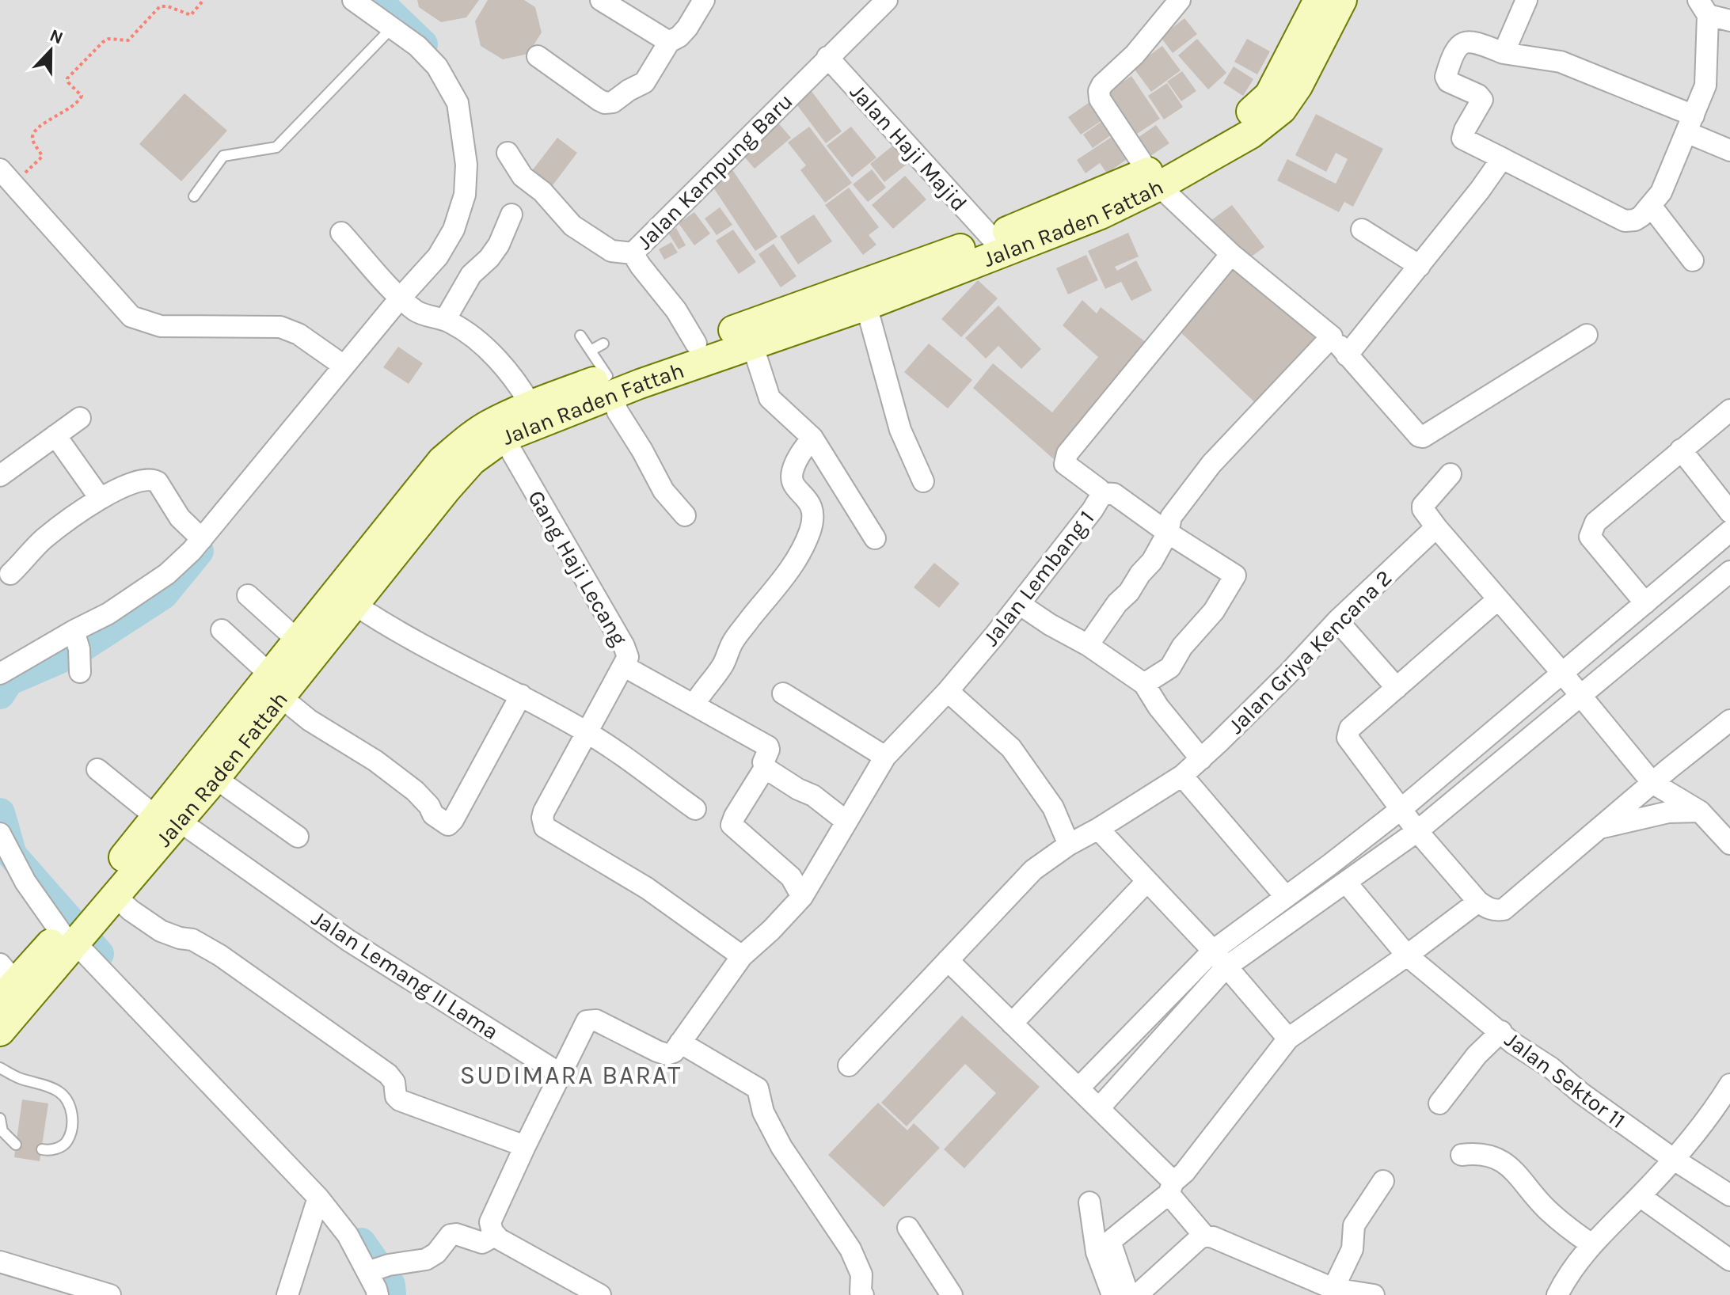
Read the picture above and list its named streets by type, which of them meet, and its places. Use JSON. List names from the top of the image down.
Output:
{
  "streets": {
    "main road": ["Jalan Raden Fattah"],
    "street": [
      "Jalan Haji Majid",
      "Jalan Kampung Baru",
      "Gang Haji Lecang",
      "Jalan Lembang 1",
      "Jalan Griya Kencana 2",
      "Jalan Lemang II Lama",
      "Jalan Sektor 11"
    ]
  },
  "crossings": [
    ["Jalan Haji Majid", "Jalan Kampung Baru"],
    ["Jalan Haji Majid", "Jalan Raden Fattah"],
    ["Jalan Raden Fattah", "Gang Haji Lecang"],
    ["Jalan Raden Fattah", "Jalan Lemang II Lama"],
    ["Gang Haji Lecang", "Jalan Lembang 1"]
  ],
  "districts": ["SUDIMARA BARAT"],
  "north": "top"
}
